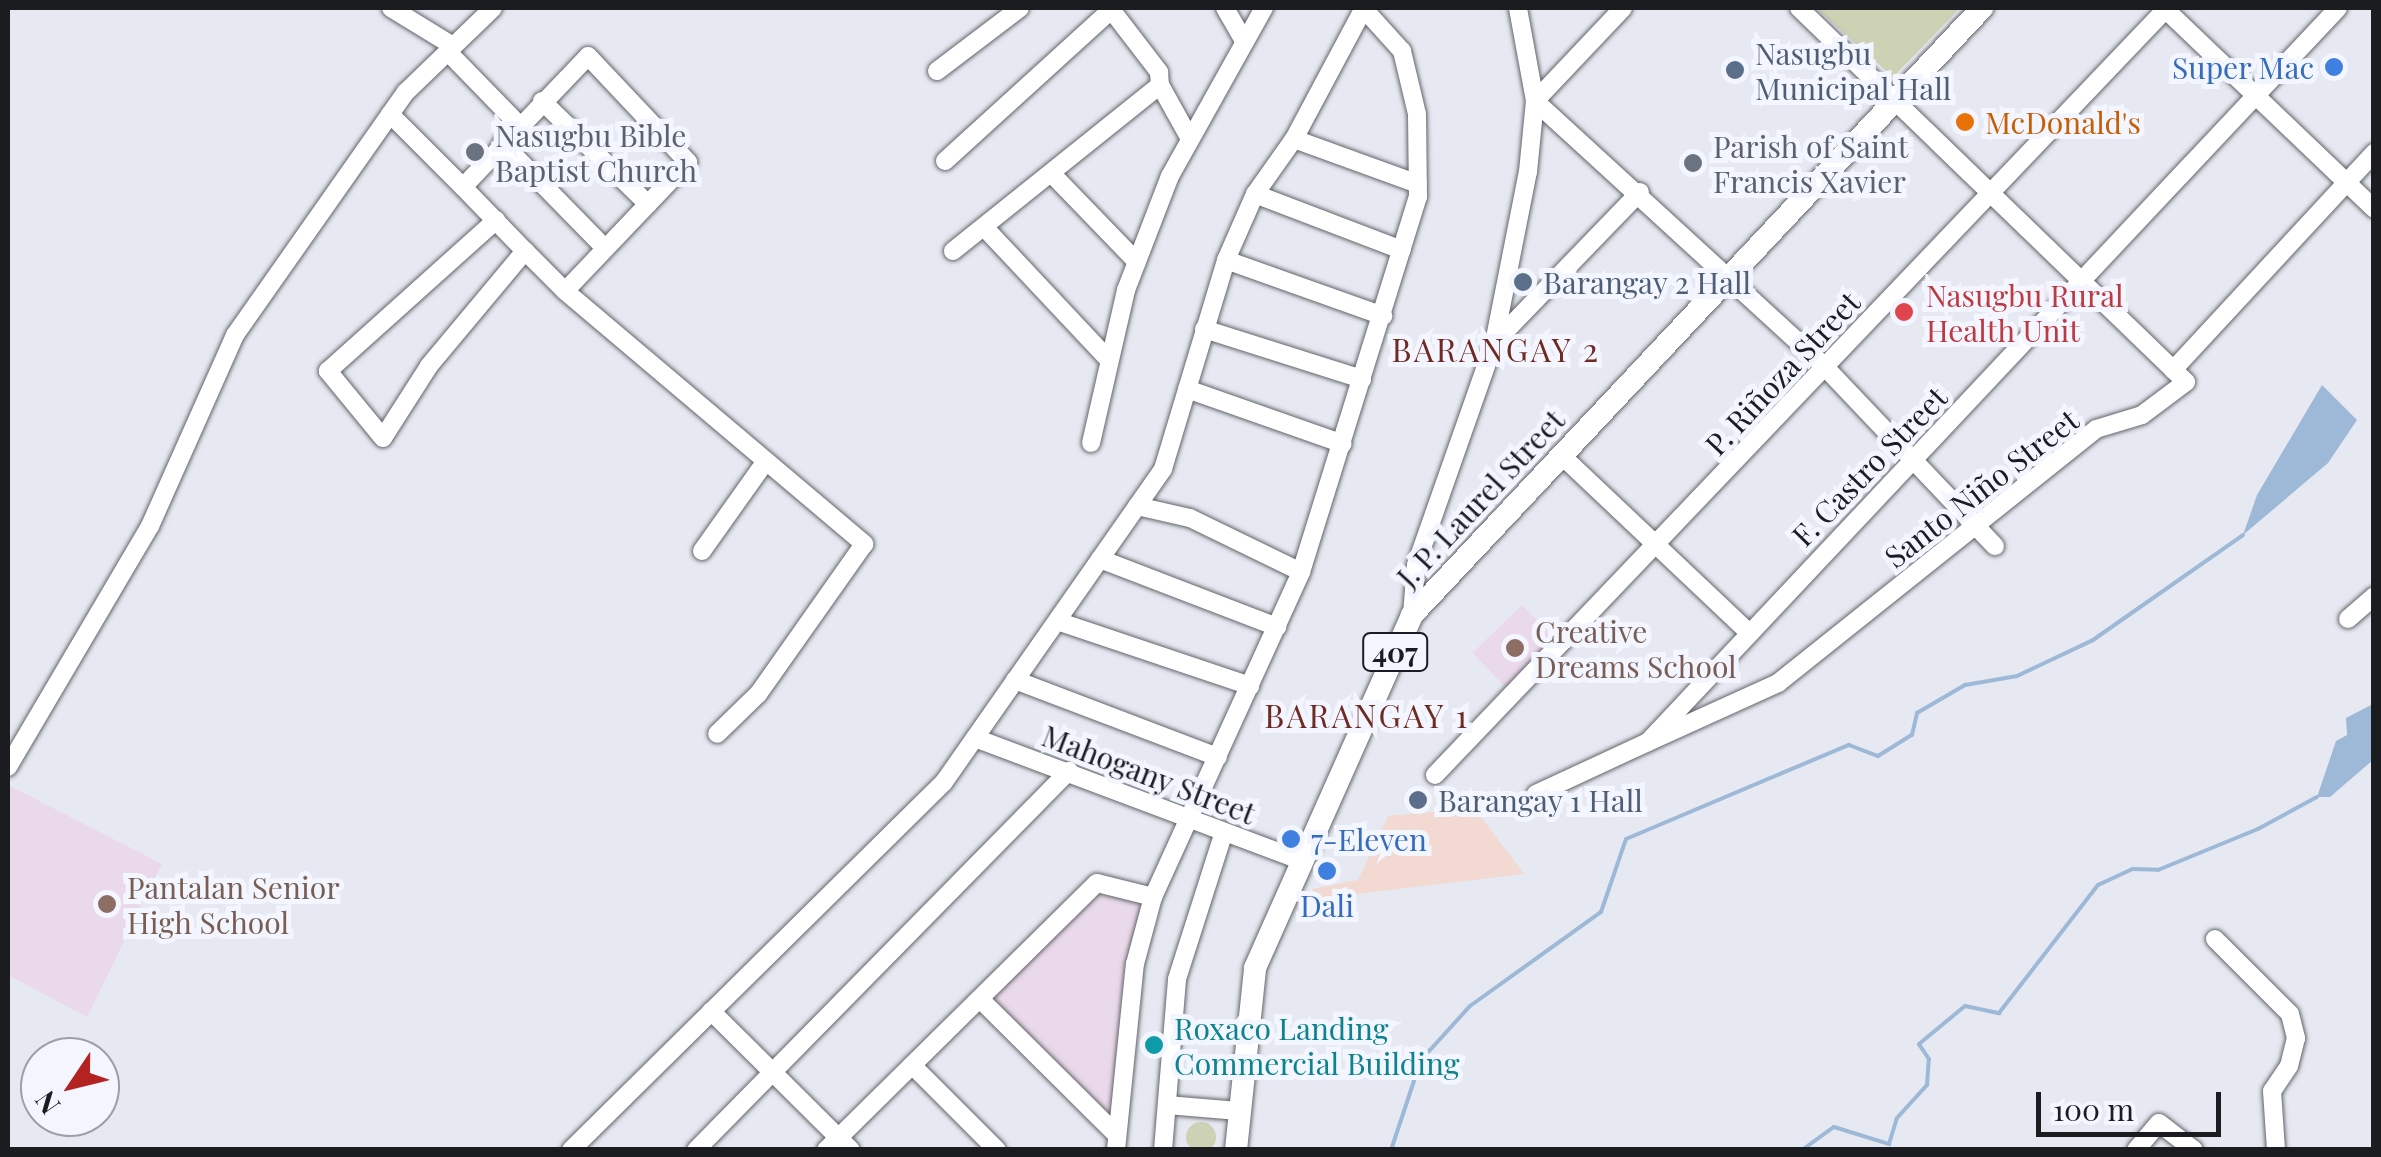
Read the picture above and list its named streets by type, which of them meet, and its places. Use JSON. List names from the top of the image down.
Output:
{
  "streets": {
    "main road": ["J. P. Laurel Street", "407"],
    "street": [
      "P. Riñoza Street",
      "F. Castro Street",
      "Santo Niño Street",
      "Mahogany Street"
    ]
  },
  "crossings": [
    ["F. Castro Street", "Santo Niño Street"],
    ["J. P. Laurel Street", "Mahogany Street"]
  ],
  "districts": ["BARANGAY 2", "BARANGAY 1"],
  "places": [
    "Super Mac",
    "Nasugbu Municipal Hall",
    "McDonald's",
    "Nasugbu Bible Baptist Church",
    "Parish of Saint Francis Xavier",
    "Barangay 2 Hall",
    "Nasugbu Rural Health Unit",
    "Creative Dreams School",
    "Barangay 1 Hall",
    "7-Eleven",
    "Dali",
    "Pantalan Senior High School",
    "Roxaco Landing Commercial Building"
  ],
  "scale_bar": "100 m",
  "north": "bottom left"
}
